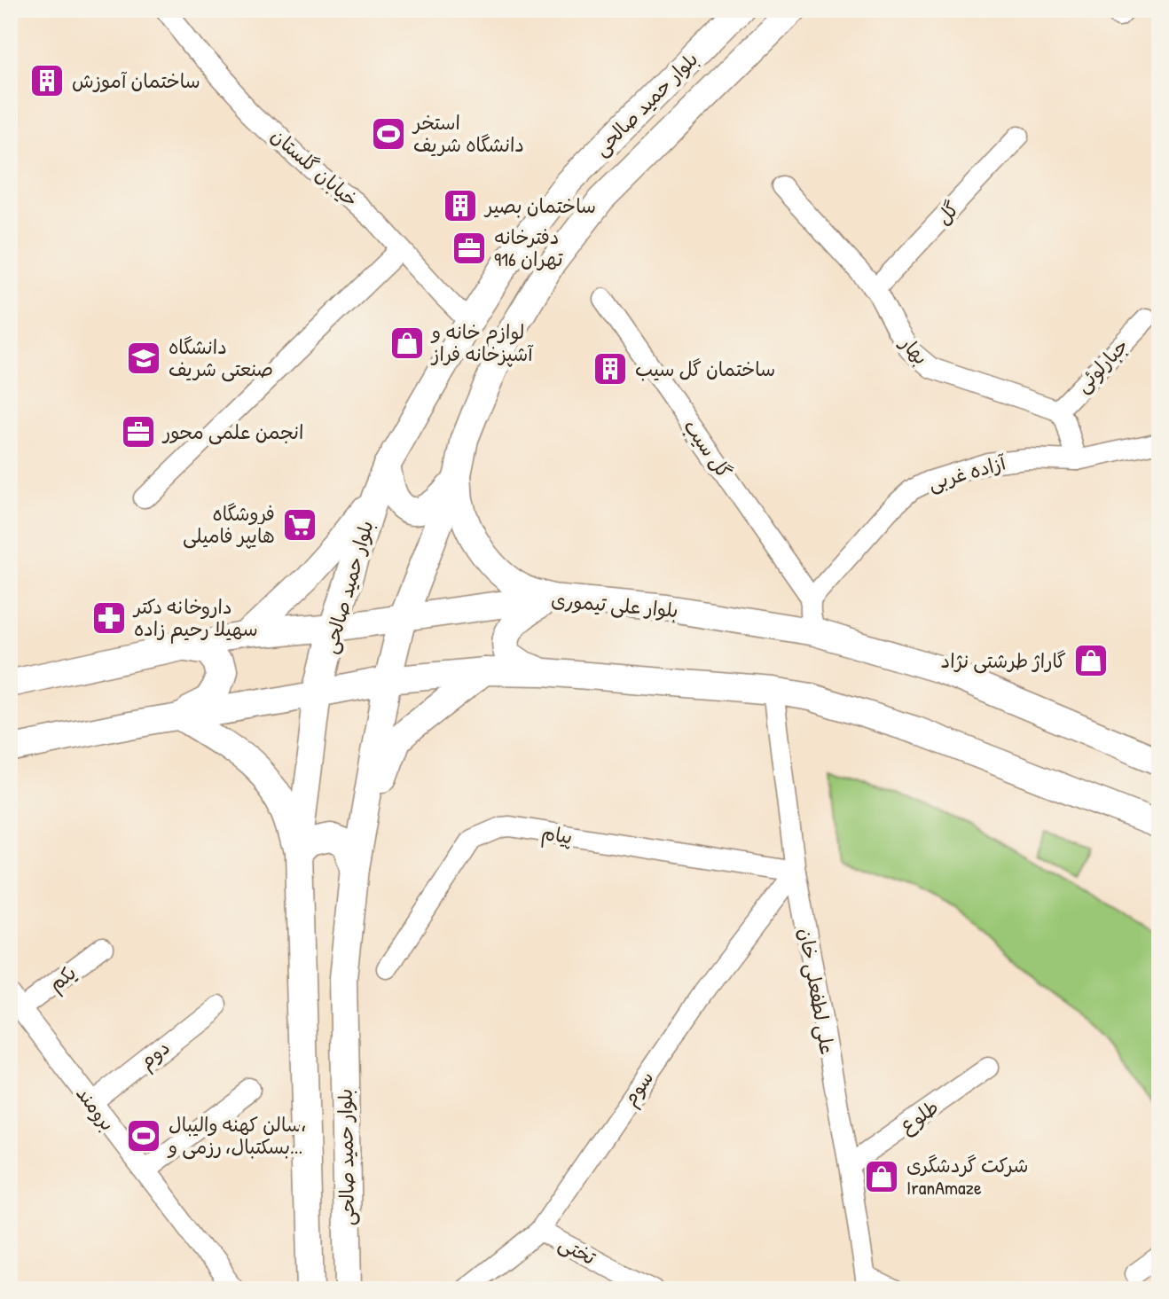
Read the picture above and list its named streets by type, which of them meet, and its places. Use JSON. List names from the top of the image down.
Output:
{
  "streets": {
    "main road": ["بلوار حمید صالحی", "بلوار علی تیموری"],
    "street": [
      "خیابان گلستان",
      "گل",
      "بهار",
      "جبارلوئی",
      "گل سیب",
      "آزاده غربی",
      "پیام",
      "یکم",
      "علی لطفعلی خان",
      "دوم",
      "سوم",
      "برومند",
      "طلوع",
      "تختی"
    ]
  },
  "crossings": [
    ["بلوار حمید صالحی", "خیابان گلستان"],
    ["بلوار حمید صالحی", "بلوار علی تیموری"],
    ["گل", "بهار"],
    ["بهار", "جبارلوئی"],
    ["گل سیب", "آزاده غربی"],
    ["پیام", "علی لطفعلی خان"],
    ["پیام", "سوم"],
    ["یکم", "برومند"],
    ["علی لطفعلی خان", "سوم"],
    ["علی لطفعلی خان", "طلوع"],
    ["دوم", "برومند"],
    ["سوم", "تختی"]
  ],
  "places": {
    "building": ["ساختمان آموزش", "ساختمان بصیر", "ساختمان گل سیب"],
    "sports": ["استخر دانشگاه شریف", "سالن کهنه والیبال، بسکتبال، رزمی و..."],
    "office": ["دفترخانه 916 تهران", "انجمن علمی محور"],
    "shop": ["لوازم خانه و آشپزخانه فراز", "گاراژ طرشتی نژاد", "شرکت گردشگری IranAmaze"],
    "school or university": ["دانشگاه صنعتی شریف"],
    "supermarket": ["فروشگاه هایپر فامیلی"],
    "pharmacy": ["داروخانه دکتر سهیلا رحیم زاده"]
  }
}
